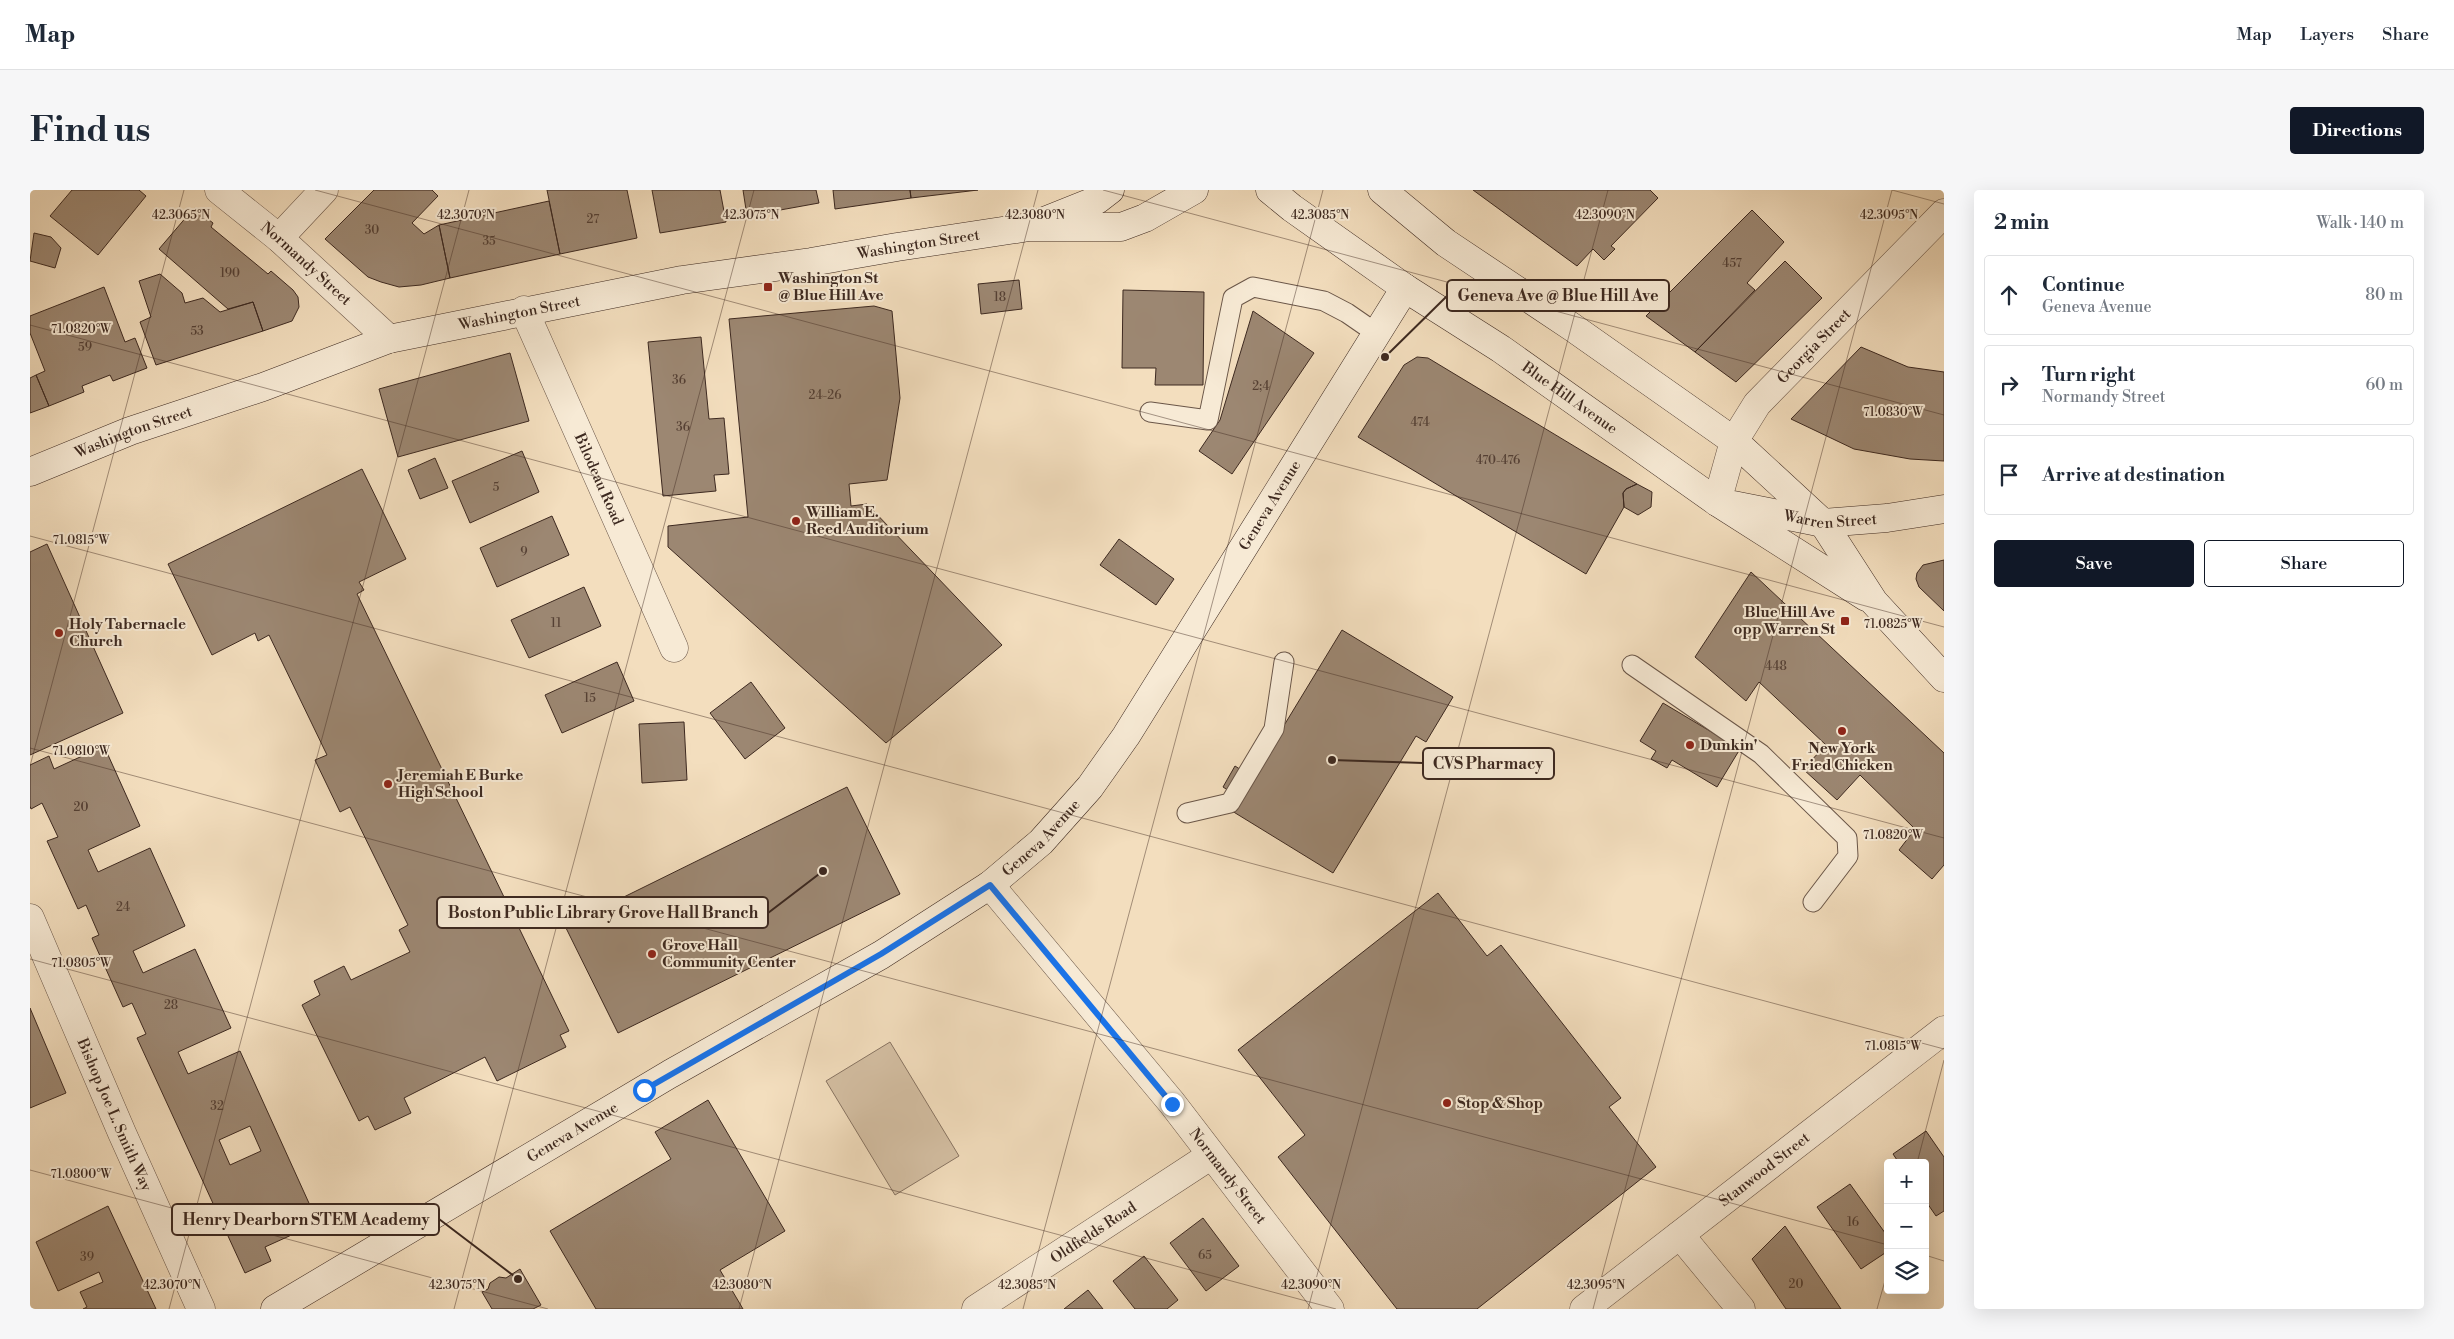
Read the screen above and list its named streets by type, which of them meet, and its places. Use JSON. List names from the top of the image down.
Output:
{
  "streets": {
    "main road": [
      "Washington Street",
      "Normandy Street",
      "Georgia Street",
      "Blue Hill Avenue",
      "Bilodeau Road",
      "Geneva Avenue",
      "Warren Street",
      "Bishop Joe L. Smith Way",
      "Stanwood Street",
      "Oldfields Road"
    ]
  },
  "crossings": [
    ["Washington Street", "Normandy Street"],
    ["Washington Street", "Bilodeau Road"],
    ["Normandy Street", "Geneva Avenue"],
    ["Normandy Street", "Oldfields Road"],
    ["Georgia Street", "Blue Hill Avenue"],
    ["Georgia Street", "Warren Street"],
    ["Blue Hill Avenue", "Geneva Avenue"],
    ["Blue Hill Avenue", "Warren Street"]
  ],
  "places": {
    "transit": ["Washington St @ Blue Hill Ave", "Blue Hill Ave opp Warren St"],
    "other": [
      "Geneva Ave @ Blue Hill Ave",
      "William E. Reed Auditorium",
      "Holy Tabernacle Church",
      "New York Fried Chicken",
      "Dunkin'",
      "CVS Pharmacy",
      "Jeremiah E Burke High School",
      "Boston Public Library Grove Hall Branch",
      "Grove Hall Community Center",
      "Stop & Shop",
      "Henry Dearborn STEM Academy"
    ]
  },
  "house_numbers": [
    "27",
    "30",
    "35",
    "457",
    "190",
    "18",
    "53",
    "59",
    "36",
    "2;4",
    "24-26",
    "474",
    "36",
    "470-476",
    "5",
    "9",
    "11",
    "448",
    "15",
    "20",
    "24",
    "28",
    "32",
    "16",
    "65",
    "39",
    "20"
  ],
  "page": {
    "header": "Map",
    "nav": ["Map", "Layers", "Share"],
    "buttons": [
      "Directions",
      ["Save", "Share"]
    ],
    "title": "Find us",
    "heading": ["2 min", "Walk · 140 m"],
    "list": [
      ["Continue", "Geneva Avenue", "80 m"],
      ["Turn right", "Normandy Street", "60 m"],
      "Arrive at destination"
    ],
    "map_buttons": ["+", "−"]
  },
  "coordinates": [
    "42.3065°N",
    "42.3070°N",
    "42.3075°N",
    "42.3080°N",
    "42.3085°N",
    "42.3090°N",
    "42.3095°N",
    "71.0820°W",
    "71.0830°W",
    "71.0815°W",
    "71.0825°W",
    "71.0810°W",
    "71.0805°W",
    "71.0800°W"
  ]
}
